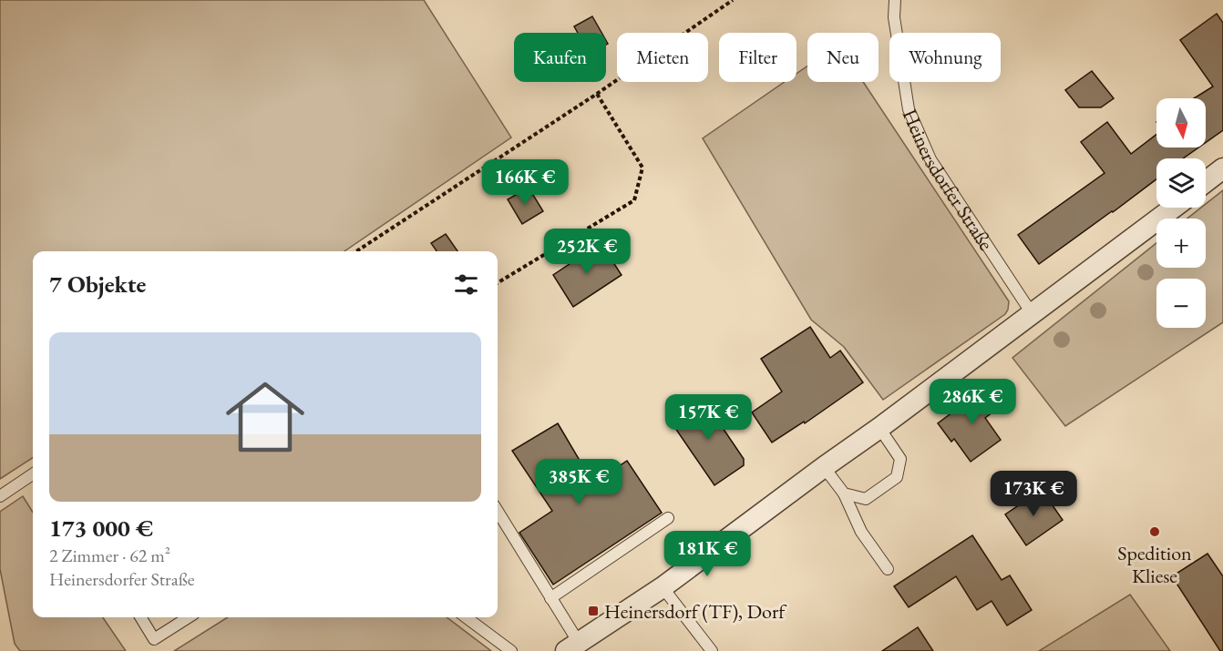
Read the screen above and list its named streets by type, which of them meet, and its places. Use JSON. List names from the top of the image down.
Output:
{
  "streets": {
    "lane": ["Heinersdorfer Straße"]
  },
  "places": {
    "other": ["Spedition Kliese"],
    "transit": ["Heinersdorf (TF), Dorf"]
  },
  "north": "bottom",
  "page": {
    "chip": [
      "Kaufen",
      "Mieten",
      "Filter",
      "Neu",
      "Wohnung"
    ],
    "map_buttons": ["+", "−"],
    "price": [
      "166K €",
      "252K €",
      "286K €",
      "157K €",
      "385K €",
      "173K €",
      "181K €"
    ],
    "heading": "7 Objekte",
    "list": [
      {
        "name": "173 000 €",
        "note": "2 Zimmer · 62 m² · Heinersdorfer Straße"
      }
    ]
  }
}
